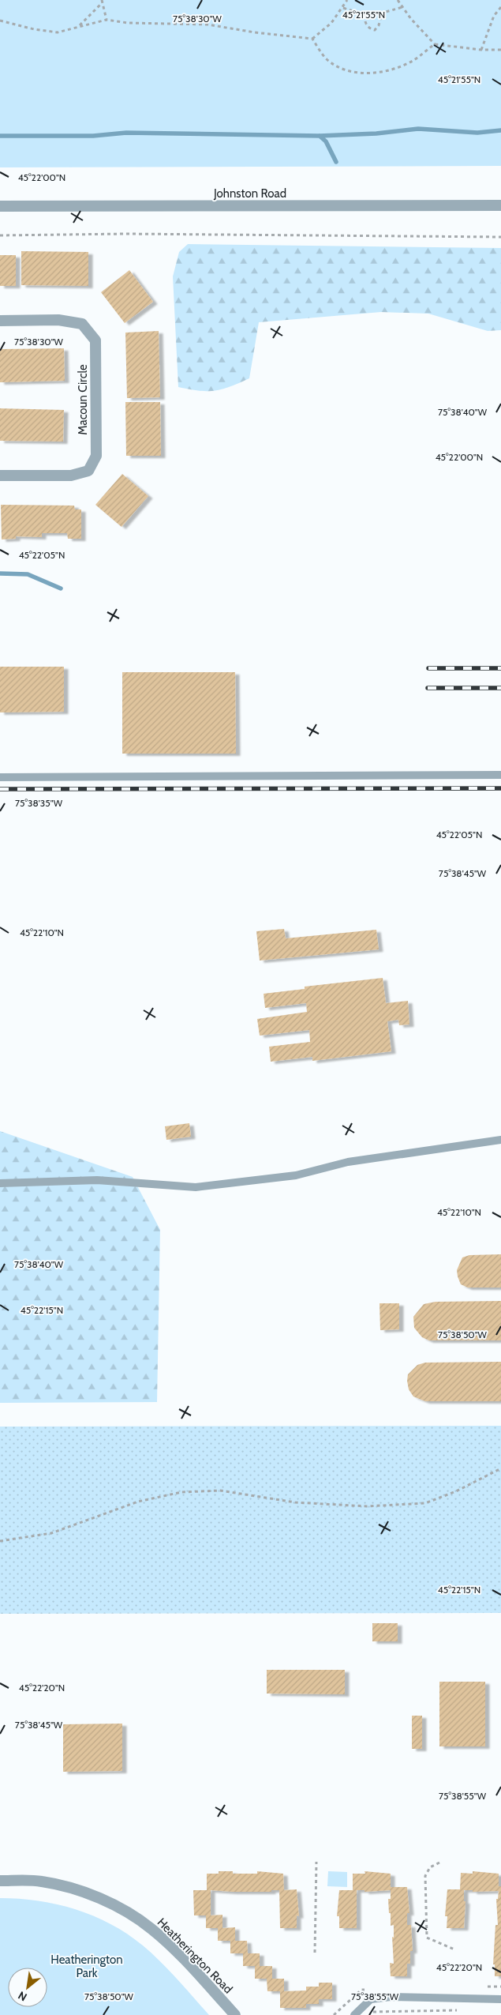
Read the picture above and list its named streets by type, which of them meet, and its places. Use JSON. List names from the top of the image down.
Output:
{
  "streets": {
    "street": ["Johnston Road", "Macoun Circle", "Heatherington Road"]
  },
  "parks": ["Heatherington Park"],
  "north": "bottom left",
  "coordinates": [
    "45°21'55\"N",
    "75°38'30\"W",
    "45°22'00\"N",
    "75°38'40\"W",
    "45°22'05\"N",
    "75°38'35\"W",
    "75°38'45\"W",
    "45°22'10\"N",
    "45°22'15\"N",
    "75°38'50\"W",
    "45°22'20\"N",
    "75°38'55\"W"
  ]
}
